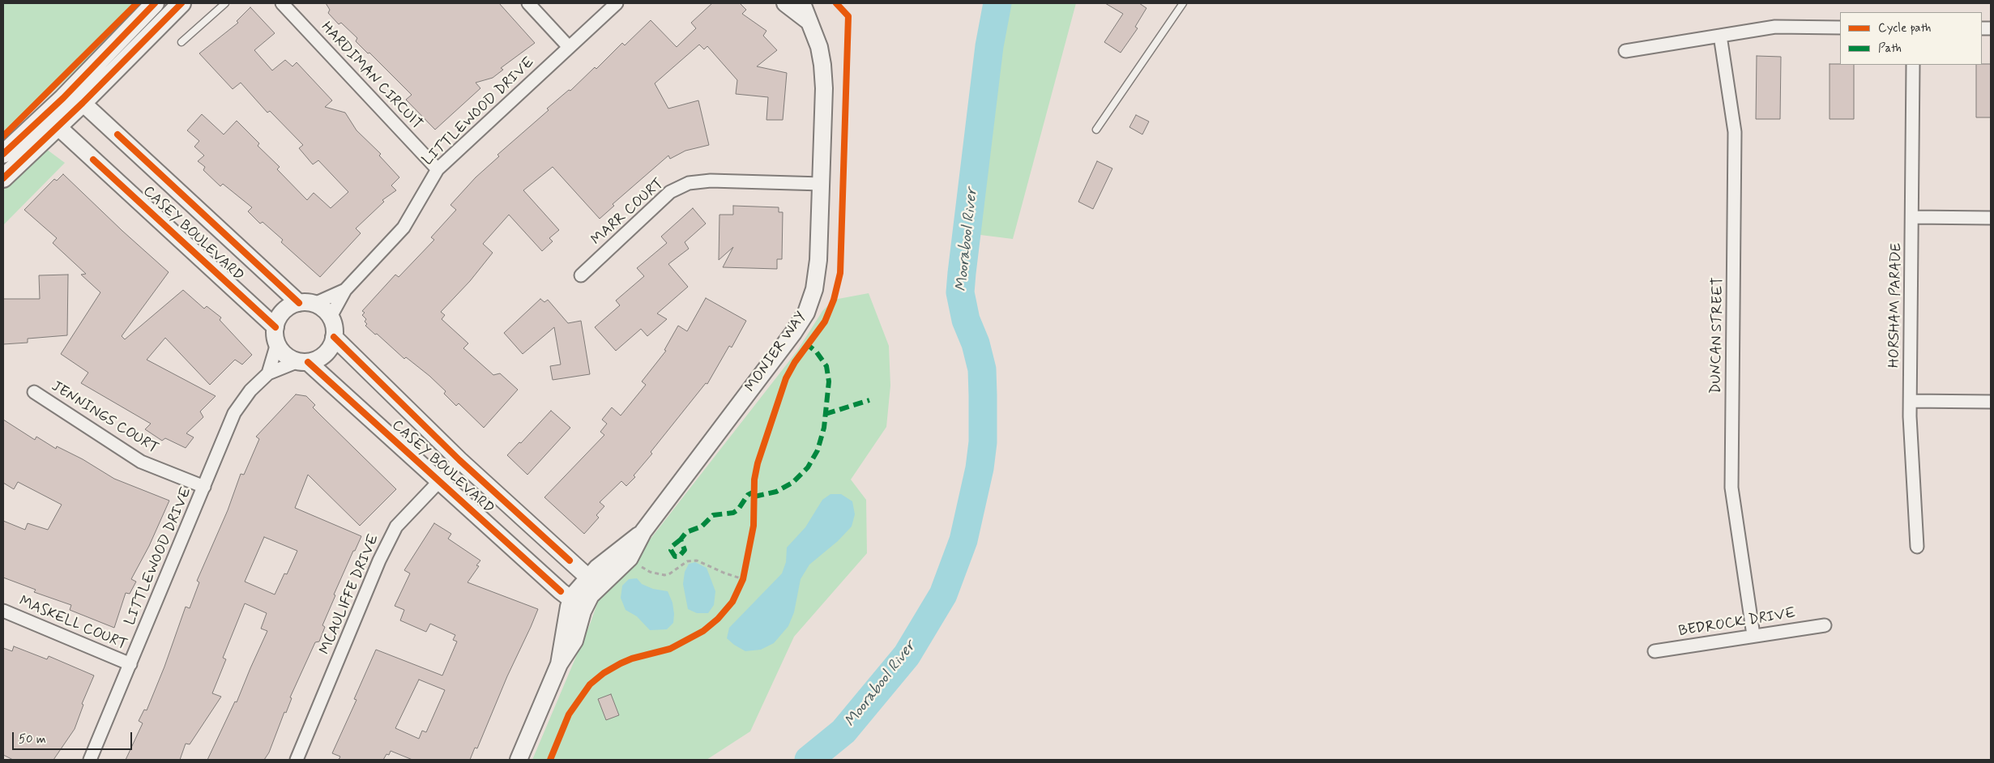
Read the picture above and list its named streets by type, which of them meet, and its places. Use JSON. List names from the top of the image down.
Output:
{
  "streets": {
    "street": [
      "HARDIMAN CIRCUIT",
      "LITTLEWOOD DRIVE",
      "MARR COURT",
      "CASEY BOULEVARD",
      "HORSHAM PARADE",
      "DUNCAN STREET",
      "MONIER WAY",
      "JENNINGS COURT",
      "MCAULIFFE DRIVE",
      "BEDROCK DRIVE",
      "MASKELL COURT"
    ]
  },
  "crossings": [
    ["HARDIMAN CIRCUIT", "LITTLEWOOD DRIVE"],
    ["LITTLEWOOD DRIVE", "CASEY BOULEVARD"],
    ["LITTLEWOOD DRIVE", "JENNINGS COURT"],
    ["LITTLEWOOD DRIVE", "MASKELL COURT"],
    ["MARR COURT", "MONIER WAY"],
    ["CASEY BOULEVARD", "MONIER WAY"],
    ["CASEY BOULEVARD", "MCAULIFFE DRIVE"],
    ["DUNCAN STREET", "BEDROCK DRIVE"]
  ],
  "water": ["Moorabool River"],
  "legend": ["Cycle path", "Path"],
  "scale_bar": "50 m"
}
